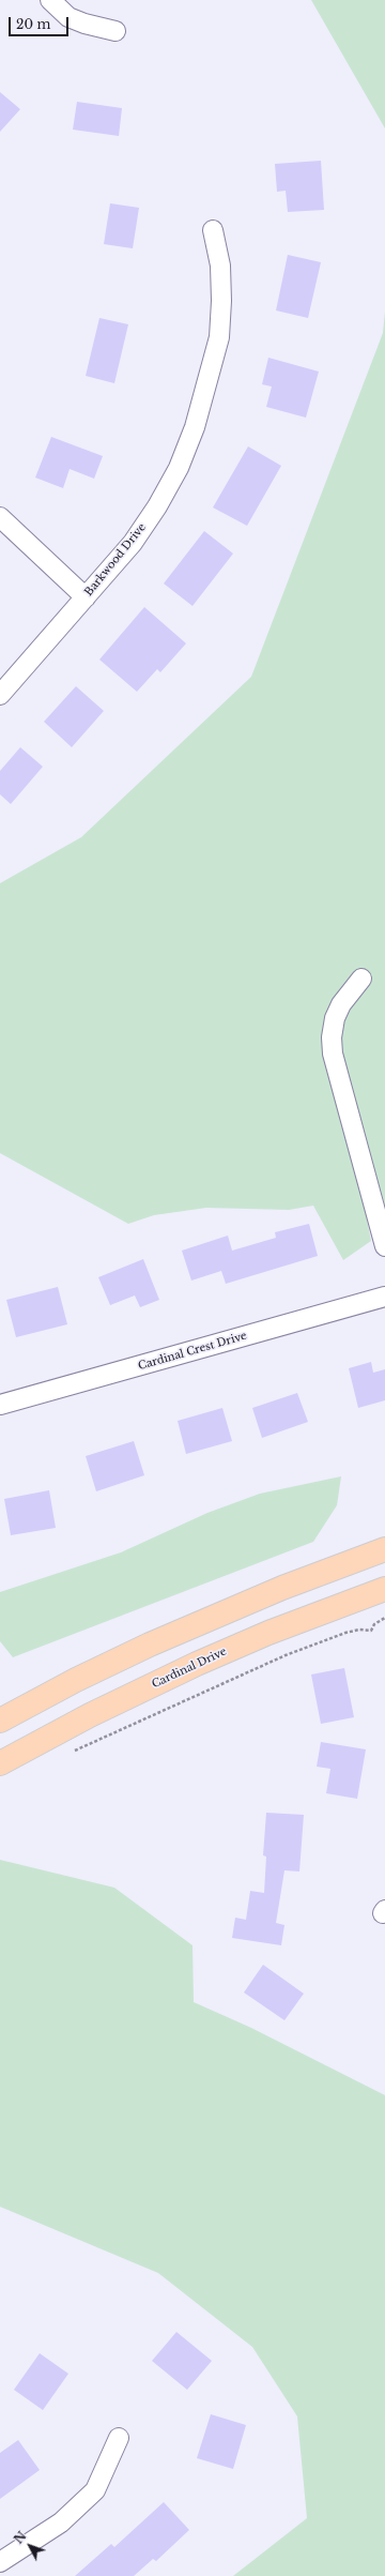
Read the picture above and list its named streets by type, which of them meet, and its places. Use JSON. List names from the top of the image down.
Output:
{
  "streets": {
    "main road": ["Cardinal Drive"],
    "street": ["Barkwood Drive", "Cardinal Crest Drive"]
  },
  "scale_bar": "20 m",
  "north": "top left"
}
